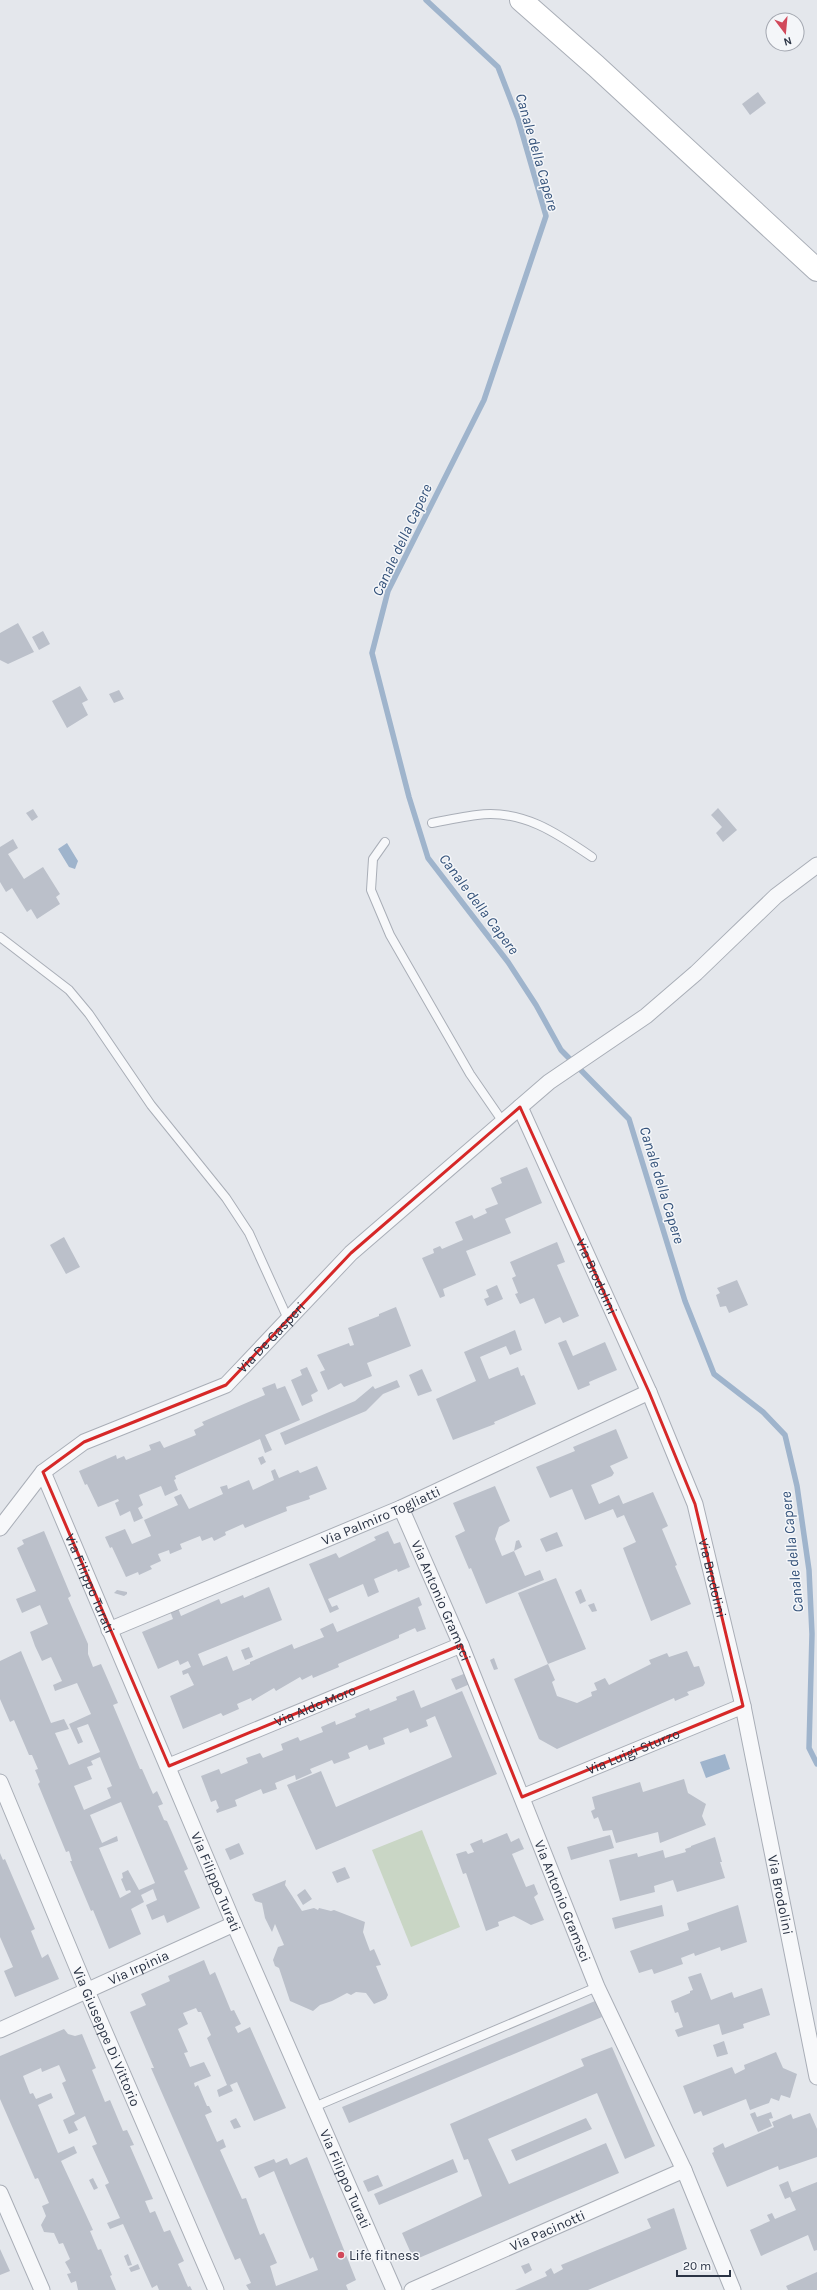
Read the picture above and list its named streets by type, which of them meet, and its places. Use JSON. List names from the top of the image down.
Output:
{
  "streets": {
    "street": [
      "Via Brodolini",
      "Via De Gasperi",
      "Via Palmiro Togliatti",
      "Via Filippo Turati",
      "Via Antonio Gramsci",
      "Via Aldo Moro",
      "Via Luigi Sturzo",
      "Via Irpinia",
      "Via Giuseppe Di Vittorio",
      "Via Pacinotti"
    ]
  },
  "crossings": [
    ["Via Brodolini", "Via De Gasperi"],
    ["Via Brodolini", "Via Palmiro Togliatti"],
    ["Via Brodolini", "Via Luigi Sturzo"],
    ["Via De Gasperi", "Via Filippo Turati"],
    ["Via Palmiro Togliatti", "Via Filippo Turati"],
    ["Via Palmiro Togliatti", "Via Antonio Gramsci"],
    ["Via Filippo Turati", "Via Aldo Moro"],
    ["Via Filippo Turati", "Via Irpinia"],
    ["Via Antonio Gramsci", "Via Aldo Moro"],
    ["Via Antonio Gramsci", "Via Luigi Sturzo"],
    ["Via Antonio Gramsci", "Via Pacinotti"],
    ["Via Irpinia", "Via Giuseppe Di Vittorio"]
  ],
  "water": ["Canale della Capere"],
  "places": ["Life fitness"],
  "scale_bar": "20 m",
  "north": "bottom"
}
